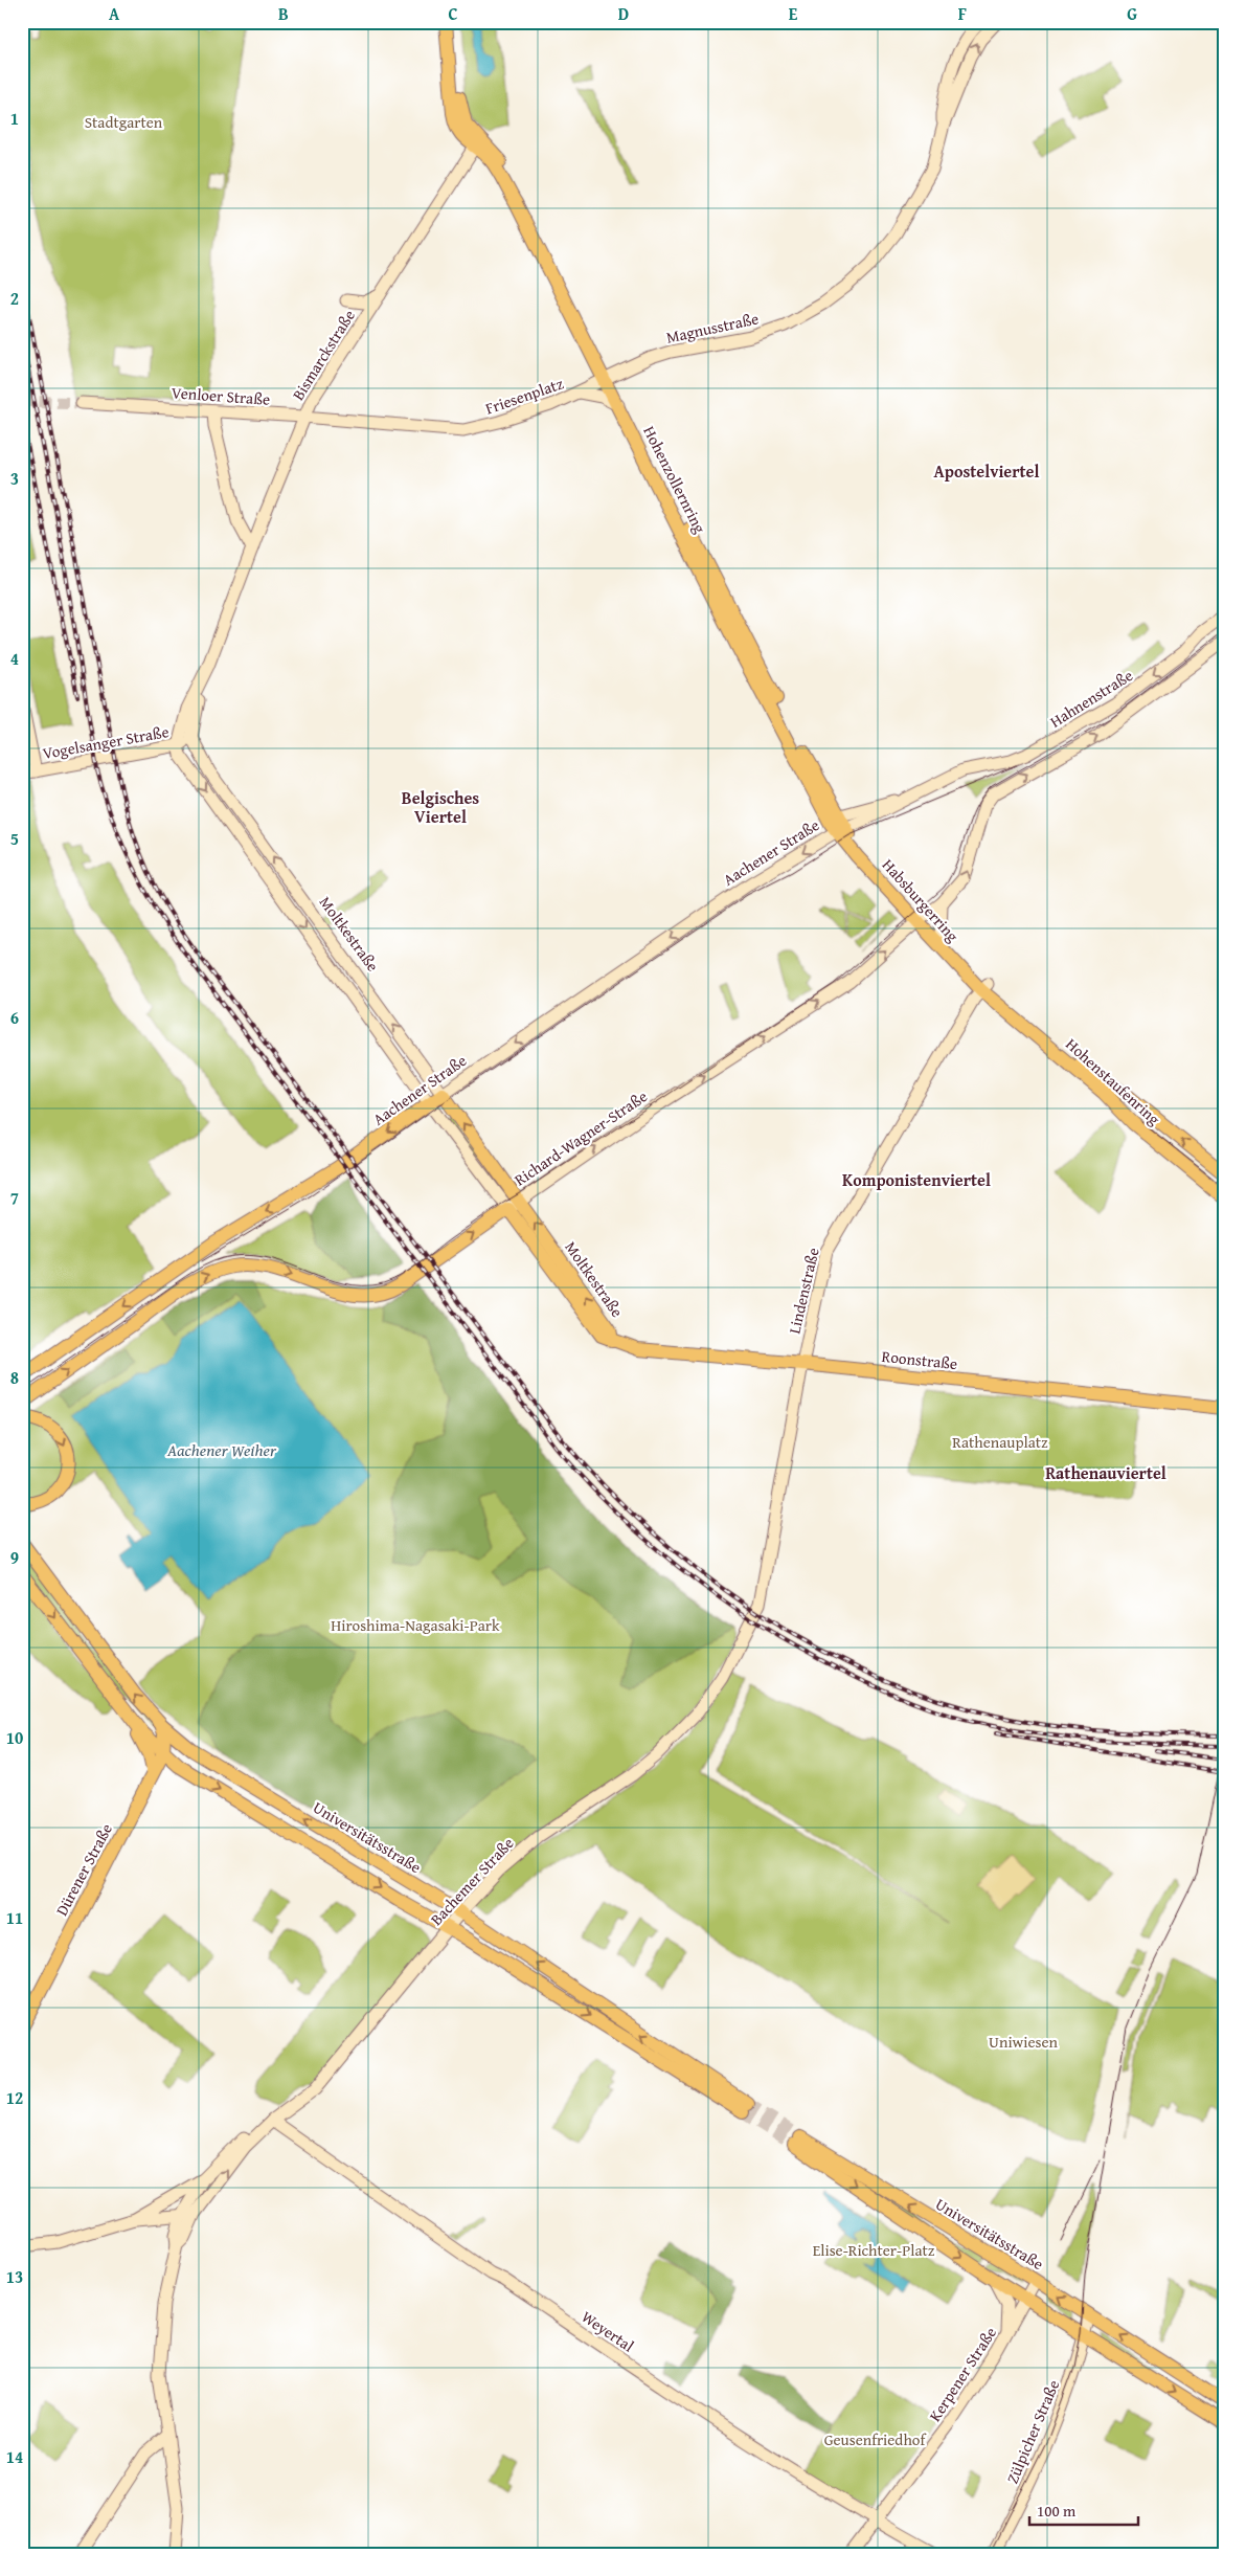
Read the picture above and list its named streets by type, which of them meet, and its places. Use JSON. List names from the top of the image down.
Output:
{
  "streets": {
    "main road": [
      "Magnusstraße",
      "Bismarckstraße",
      "Venloer Straße",
      "Friesenplatz",
      "Hohenzollernring",
      "Hahnenstraße",
      "Vogelsanger Straße",
      "Aachener Straße",
      "Habsburgerring",
      "Moltkestraße",
      "Hohenstaufenring",
      "Richard-Wagner-Straße",
      "Lindenstraße",
      "Roonstraße",
      "Universitätsstraße",
      "Dürener Straße",
      "Bachemer Straße",
      "Weyertal",
      "Kerpener Straße",
      "Zülpicher Straße"
    ]
  },
  "crossings": [
    ["Magnusstraße", "Friesenplatz"],
    ["Magnusstraße", "Hohenzollernring"],
    ["Bismarckstraße", "Venloer Straße"],
    ["Bismarckstraße", "Vogelsanger Straße"],
    ["Bismarckstraße", "Moltkestraße"],
    ["Venloer Straße", "Friesenplatz"],
    ["Friesenplatz", "Hohenzollernring"],
    ["Hohenzollernring", "Aachener Straße"],
    ["Hohenzollernring", "Habsburgerring"],
    ["Hahnenstraße", "Aachener Straße"],
    ["Hahnenstraße", "Richard-Wagner-Straße"],
    ["Vogelsanger Straße", "Moltkestraße"],
    ["Aachener Straße", "Habsburgerring"],
    ["Aachener Straße", "Moltkestraße"],
    ["Habsburgerring", "Hohenstaufenring"],
    ["Habsburgerring", "Richard-Wagner-Straße"],
    ["Habsburgerring", "Lindenstraße"],
    ["Moltkestraße", "Richard-Wagner-Straße"],
    ["Moltkestraße", "Roonstraße"],
    ["Hohenstaufenring", "Lindenstraße"],
    ["Lindenstraße", "Roonstraße"],
    ["Lindenstraße", "Bachemer Straße"],
    ["Universitätsstraße", "Dürener Straße"],
    ["Universitätsstraße", "Bachemer Straße"],
    ["Universitätsstraße", "Kerpener Straße"],
    ["Universitätsstraße", "Zülpicher Straße"],
    ["Bachemer Straße", "Weyertal"],
    ["Weyertal", "Kerpener Straße"]
  ],
  "one_way": ["Aachener Straße", "Richard-Wagner-Straße"],
  "districts": [
    "Apostelviertel",
    "Belgisches Viertel",
    "Komponistenviertel",
    "Rathenauviertel"
  ],
  "water": ["Aachener Weiher"],
  "parks": [
    "Stadtgarten",
    "Rathenauplatz",
    "Hiroshima-Nagasaki-Park",
    "Uniwiesen",
    "Elise-Richter-Platz",
    "Geusenfriedhof"
  ],
  "scale_bar": "100 m",
  "grid": {
    "columns": [
      "A",
      "B",
      "C",
      "D",
      "E",
      "F",
      "G"
    ],
    "rows": [
      "1",
      "2",
      "3",
      "4",
      "5",
      "6",
      "7",
      "8",
      "9",
      "10",
      "11",
      "12",
      "13",
      "14"
    ]
  }
}
